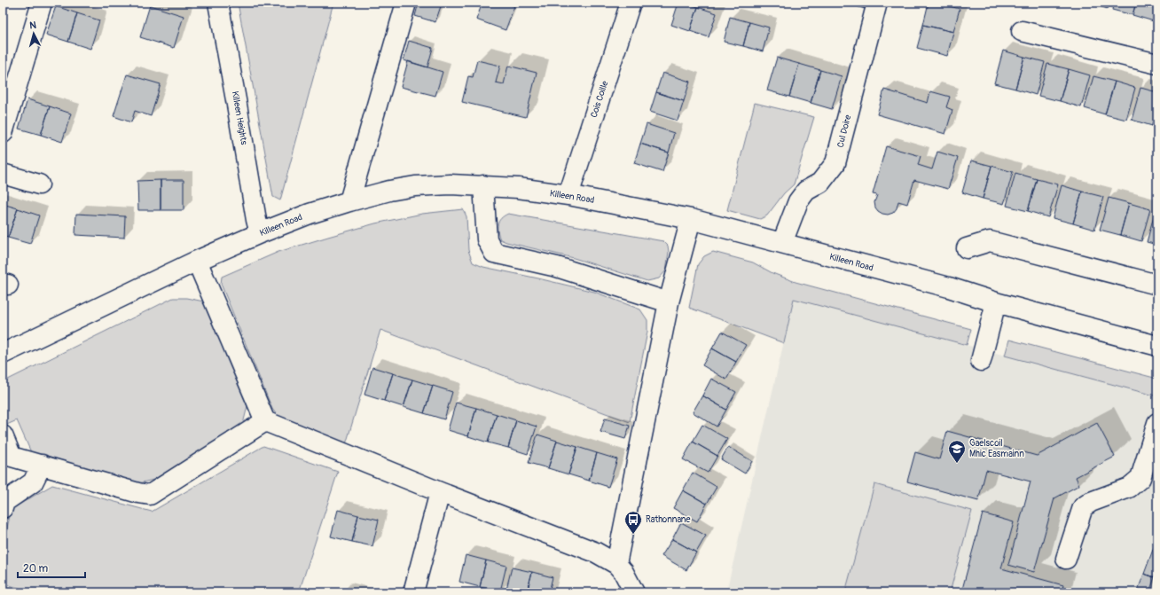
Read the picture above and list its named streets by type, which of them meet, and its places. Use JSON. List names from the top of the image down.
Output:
{
  "streets": {
    "street": [
      "Cois Coille",
      "Killeen Heights",
      "Cul Doire",
      "Killeen Road"
    ]
  },
  "crossings": [
    ["Cois Coille", "Killeen Road"],
    ["Killeen Heights", "Killeen Road"],
    ["Cul Doire", "Killeen Road"]
  ],
  "places": {
    "school or university": ["Gaelscoil Mhic Easmainn"],
    "bus stop": ["Rathonnane"]
  },
  "scale_bar": "20 m",
  "north": "top"
}
